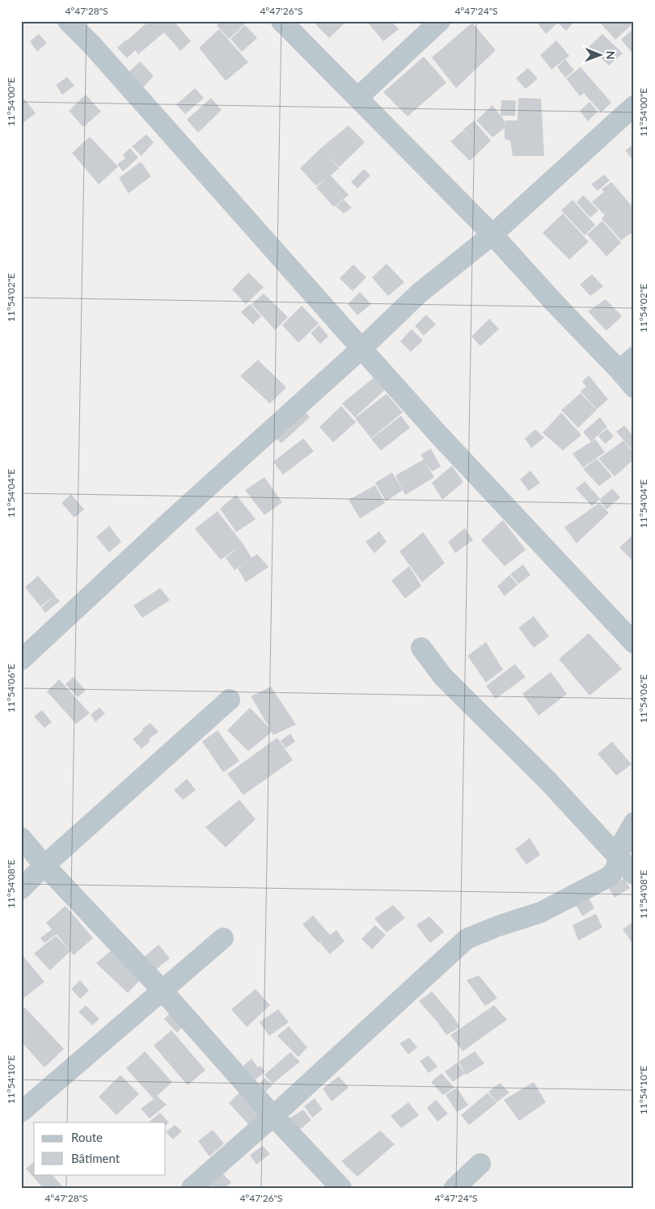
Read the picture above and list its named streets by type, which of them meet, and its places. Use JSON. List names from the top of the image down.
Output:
{
  "legend": ["Route", "Bâtiment"],
  "north": "right",
  "coordinates": [
    "4°47'28\"S",
    "4°47'26\"S",
    "4°47'24\"S",
    "11°54'00\"E",
    "11°54'02\"E",
    "11°54'04\"E",
    "11°54'06\"E",
    "11°54'08\"E",
    "11°54'10\"E"
  ]
}
